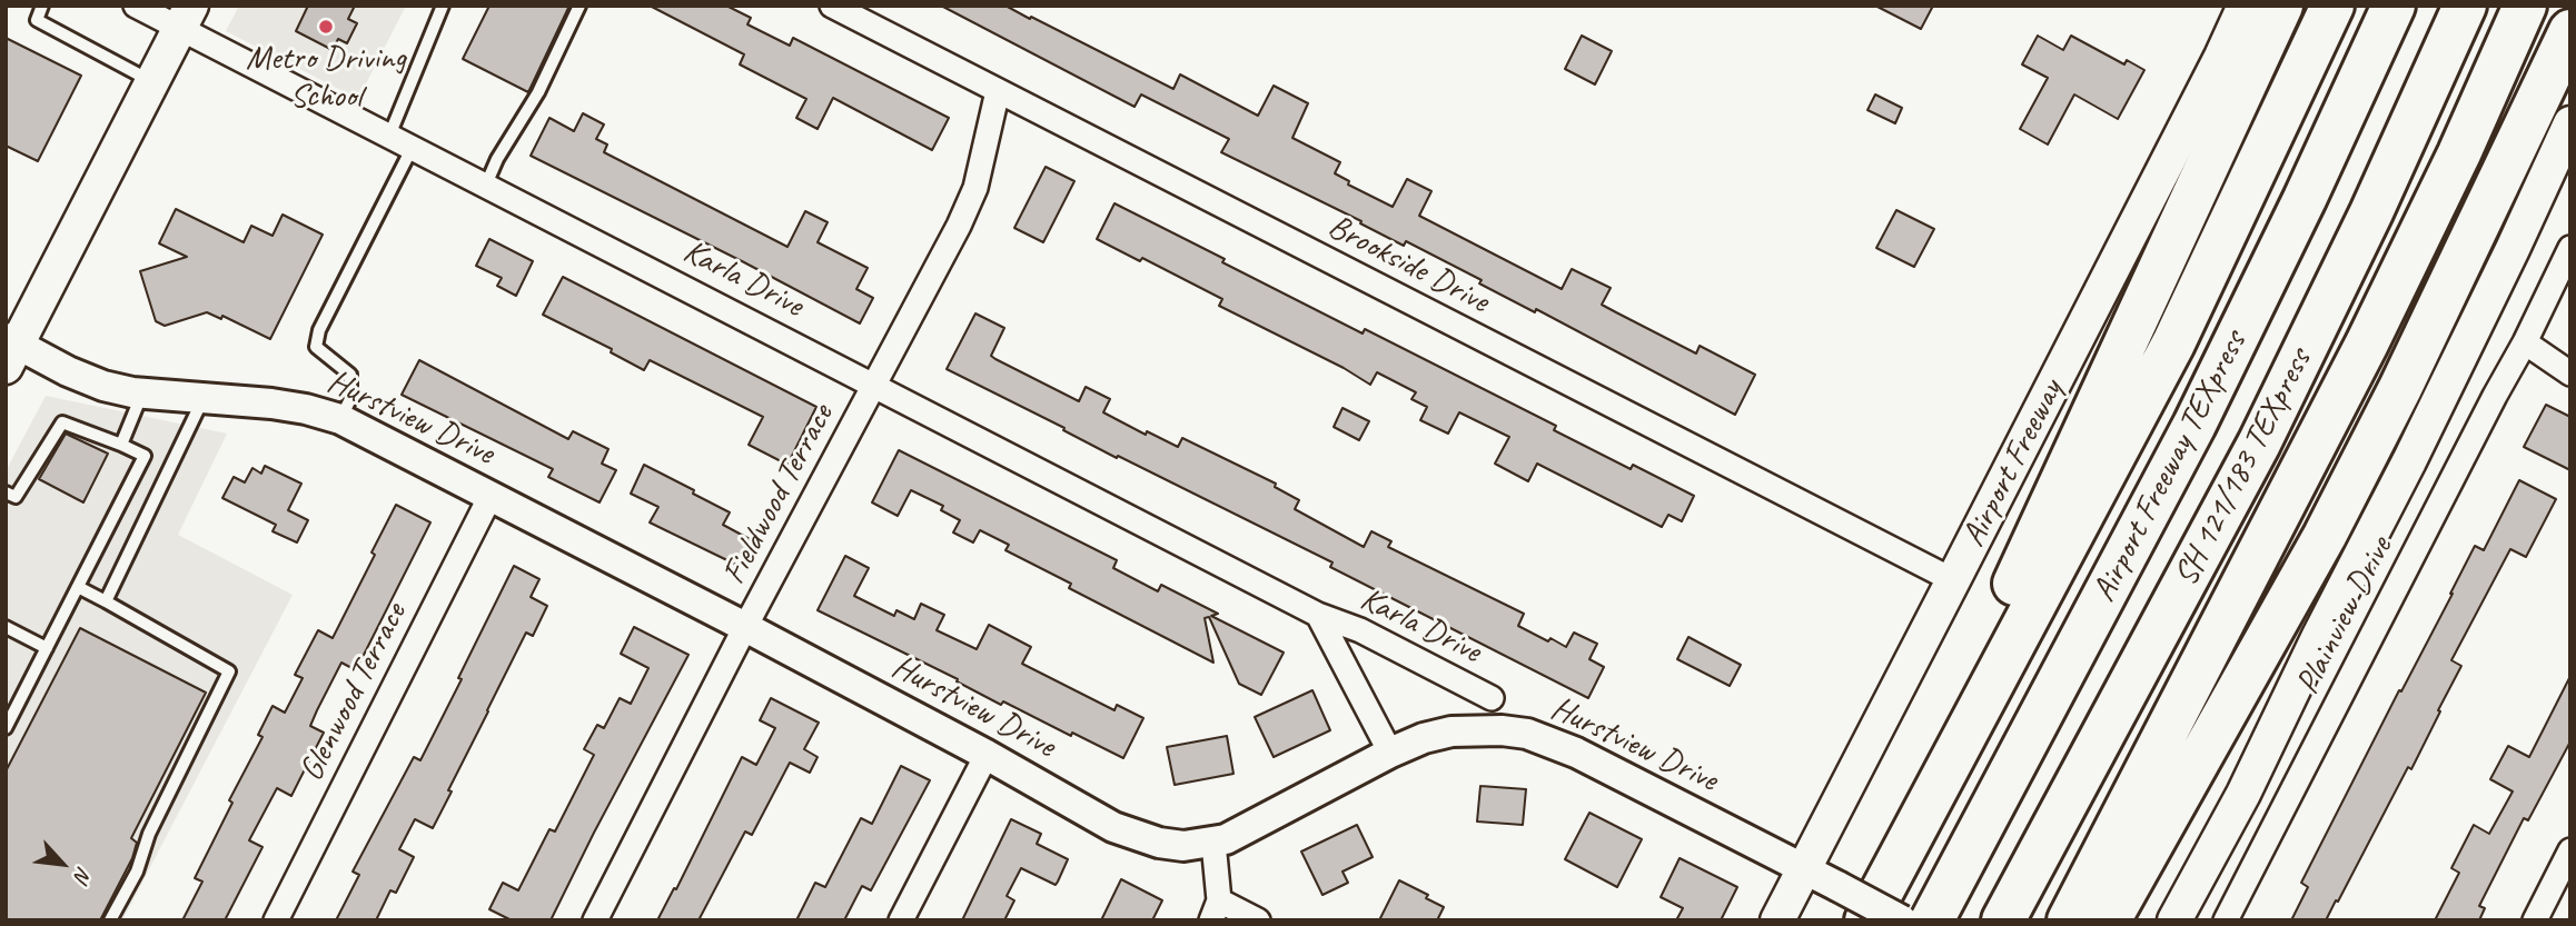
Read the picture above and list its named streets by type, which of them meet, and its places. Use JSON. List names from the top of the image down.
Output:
{
  "streets": {
    "highway": ["Airport Freeway TEXpress", "SH 121/183 TEXpress"],
    "main road": ["Airport Freeway"],
    "street": [
      "Brookside Drive",
      "Karla Drive",
      "Hurstview Drive",
      "Fieldwood Terrace",
      "Plainview Drive",
      "Glenwood Terrace"
    ]
  },
  "crossings": [
    ["Brookside Drive", "Airport Freeway"],
    ["Brookside Drive", "Fieldwood Terrace"],
    ["Karla Drive", "Hurstview Drive"],
    ["Karla Drive", "Fieldwood Terrace"],
    ["Hurstview Drive", "Airport Freeway"],
    ["Hurstview Drive", "Fieldwood Terrace"],
    ["Hurstview Drive", "Glenwood Terrace"]
  ],
  "places": ["Metro Driving School"],
  "north": "bottom right"
}
